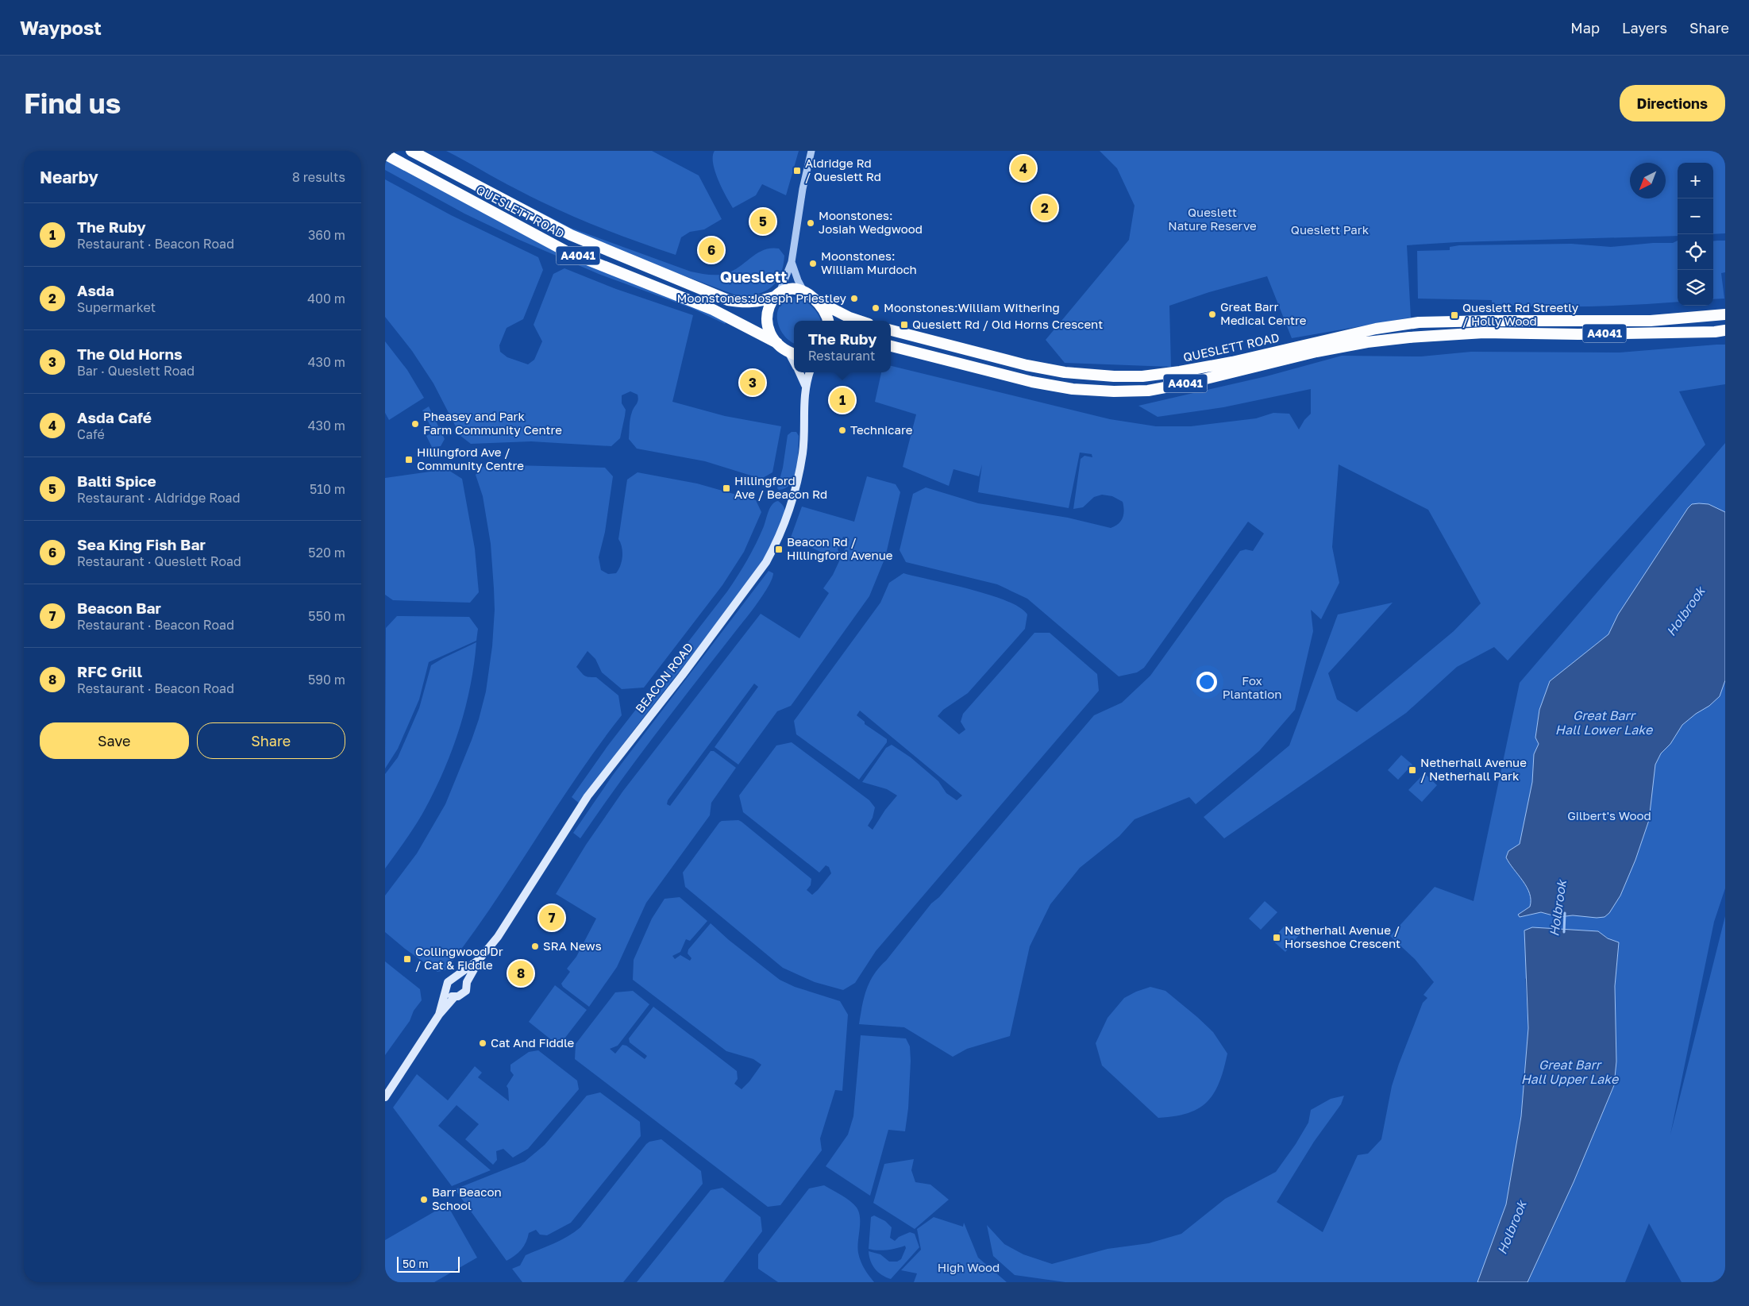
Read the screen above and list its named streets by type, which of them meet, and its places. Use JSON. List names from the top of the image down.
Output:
{
  "streets": {
    "highway": ["QUESLETT ROAD", "A4041"],
    "main road": ["BEACON ROAD"]
  },
  "districts": ["Queslett"],
  "water": ["Holbrook", "Great Barr Hall Lower Lake", "Great Barr Hall Upper Lake"],
  "parks": [
    "Queslett Nature Reserve",
    "Queslett Park",
    "Fox Plantation",
    "Gilbert's Wood",
    "High Wood"
  ],
  "places": {
    "transit": [
      "Aldridge Rd / Queslett Rd",
      "Queslett Rd Streetly / Holly Wood",
      "Queslett Rd / Old Horns Crescent",
      "Hillingford Ave / Community Centre",
      "Hillingford Ave / Beacon Rd",
      "Beacon Rd / Hillingford Avenue",
      "Netherhall Avenue / Netherhall Park",
      "Netherhall Avenue / Horseshoe Crescent",
      "Collingwood Dr / Cat & Fiddle"
    ],
    "other": [
      "Moonstones: Josiah Wedgwood",
      "Moonstones: William Murdoch",
      "Moonstones:Joseph Priestley",
      "Moonstones:William Withering",
      "Great Barr Medical Centre",
      "Pheasey and Park Farm Community Centre",
      "Technicare",
      "SRA News",
      "Cat And Fiddle",
      "Barr Beacon School"
    ]
  },
  "scale_bar": "50 m",
  "north": "bottom left",
  "page": {
    "header": "Waypost",
    "nav": ["Map", "Layers", "Share"],
    "buttons": [
      "Directions",
      ["Save", "Share"]
    ],
    "title": "Find us",
    "heading": ["Nearby", "8 results"],
    "pins": [
      "4",
      "2",
      "5",
      "6",
      "3",
      "1",
      "7",
      "8"
    ],
    "map_buttons": ["+", "−"],
    "list": [
      {
        "mark": "1",
        "name": "The Ruby",
        "note": "Restaurant · Beacon Road",
        "value": "360 m"
      },
      {
        "mark": "2",
        "name": "Asda",
        "note": "Supermarket",
        "value": "400 m"
      },
      {
        "mark": "3",
        "name": "The Old Horns",
        "note": "Bar · Queslett Road",
        "value": "430 m"
      },
      {
        "mark": "4",
        "name": "Asda Café",
        "note": "Café",
        "value": "430 m"
      },
      {
        "mark": "5",
        "name": "Balti Spice",
        "note": "Restaurant · Aldridge Road",
        "value": "510 m"
      },
      {
        "mark": "6",
        "name": "Sea King Fish Bar",
        "note": "Restaurant · Queslett Road",
        "value": "520 m"
      },
      {
        "mark": "7",
        "name": "Beacon Bar",
        "note": "Restaurant · Beacon Road",
        "value": "550 m"
      },
      {
        "mark": "8",
        "name": "RFC Grill",
        "note": "Restaurant · Beacon Road",
        "value": "590 m"
      }
    ],
    "popup": ["The Ruby", "Restaurant"],
    "scale": "50 m"
  }
}
